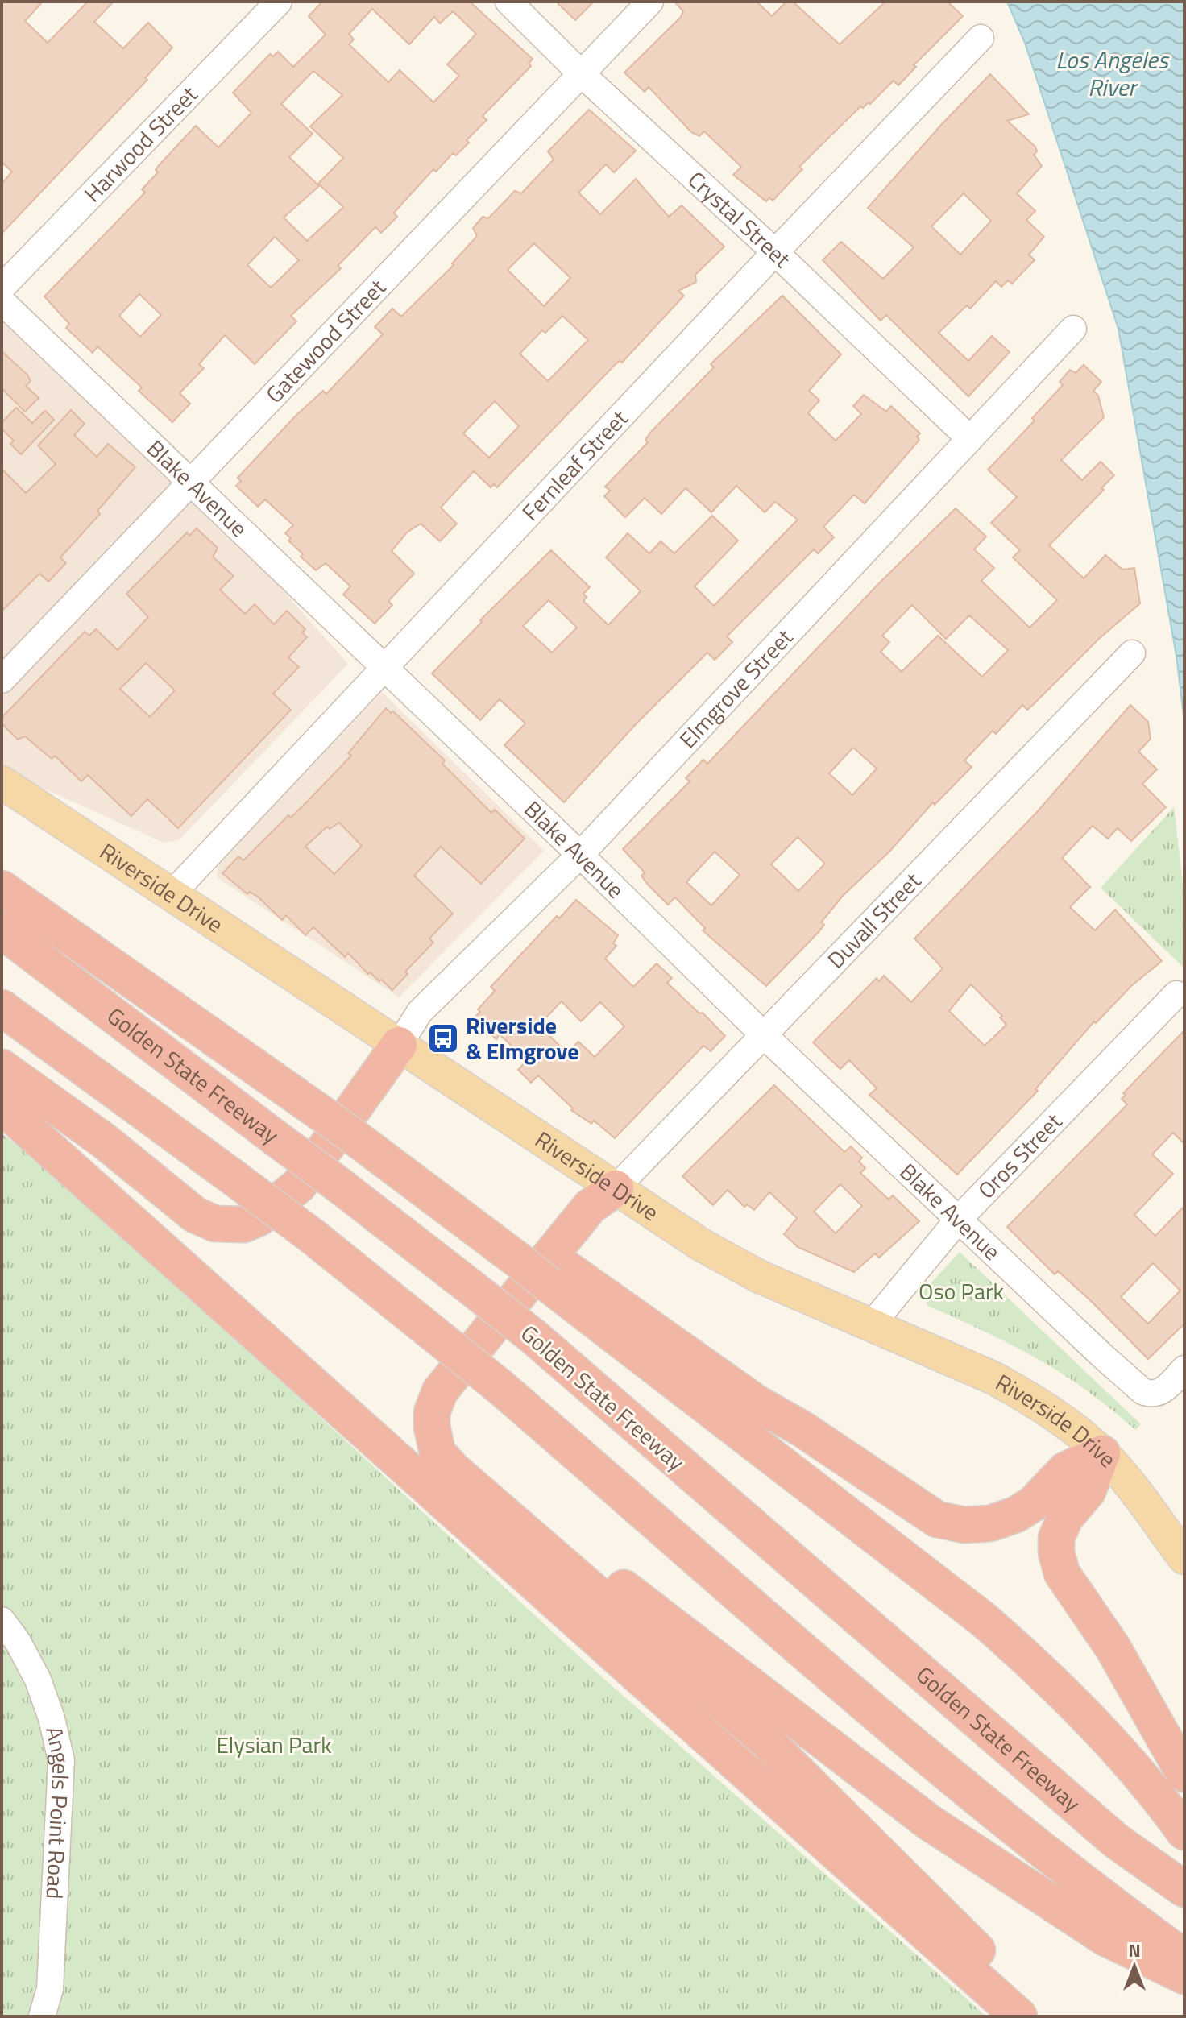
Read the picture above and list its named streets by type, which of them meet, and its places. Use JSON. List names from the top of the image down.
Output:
{
  "streets": {
    "highway": ["Golden State Freeway"],
    "main road": ["Riverside Drive"],
    "street": [
      "Harwood Street",
      "Crystal Street",
      "Gatewood Street",
      "Fernleaf Street",
      "Blake Avenue",
      "Elmgrove Street",
      "Duvall Street",
      "Oros Street",
      "Angels Point Road"
    ]
  },
  "crossings": [
    ["Crystal Street", "Gatewood Street"],
    ["Crystal Street", "Fernleaf Street"],
    ["Crystal Street", "Elmgrove Street"],
    ["Gatewood Street", "Blake Avenue"],
    ["Fernleaf Street", "Blake Avenue"],
    ["Fernleaf Street", "Riverside Drive"],
    ["Blake Avenue", "Elmgrove Street"],
    ["Blake Avenue", "Duvall Street"],
    ["Blake Avenue", "Oros Street"],
    ["Elmgrove Street", "Riverside Drive"],
    ["Riverside Drive", "Duvall Street"],
    ["Riverside Drive", "Oros Street"]
  ],
  "water": ["Los Angeles River"],
  "parks": ["Oso Park", "Elysian Park"],
  "places": {
    "bus stop": ["Riverside & Elmgrove"]
  },
  "north": "top"
}
